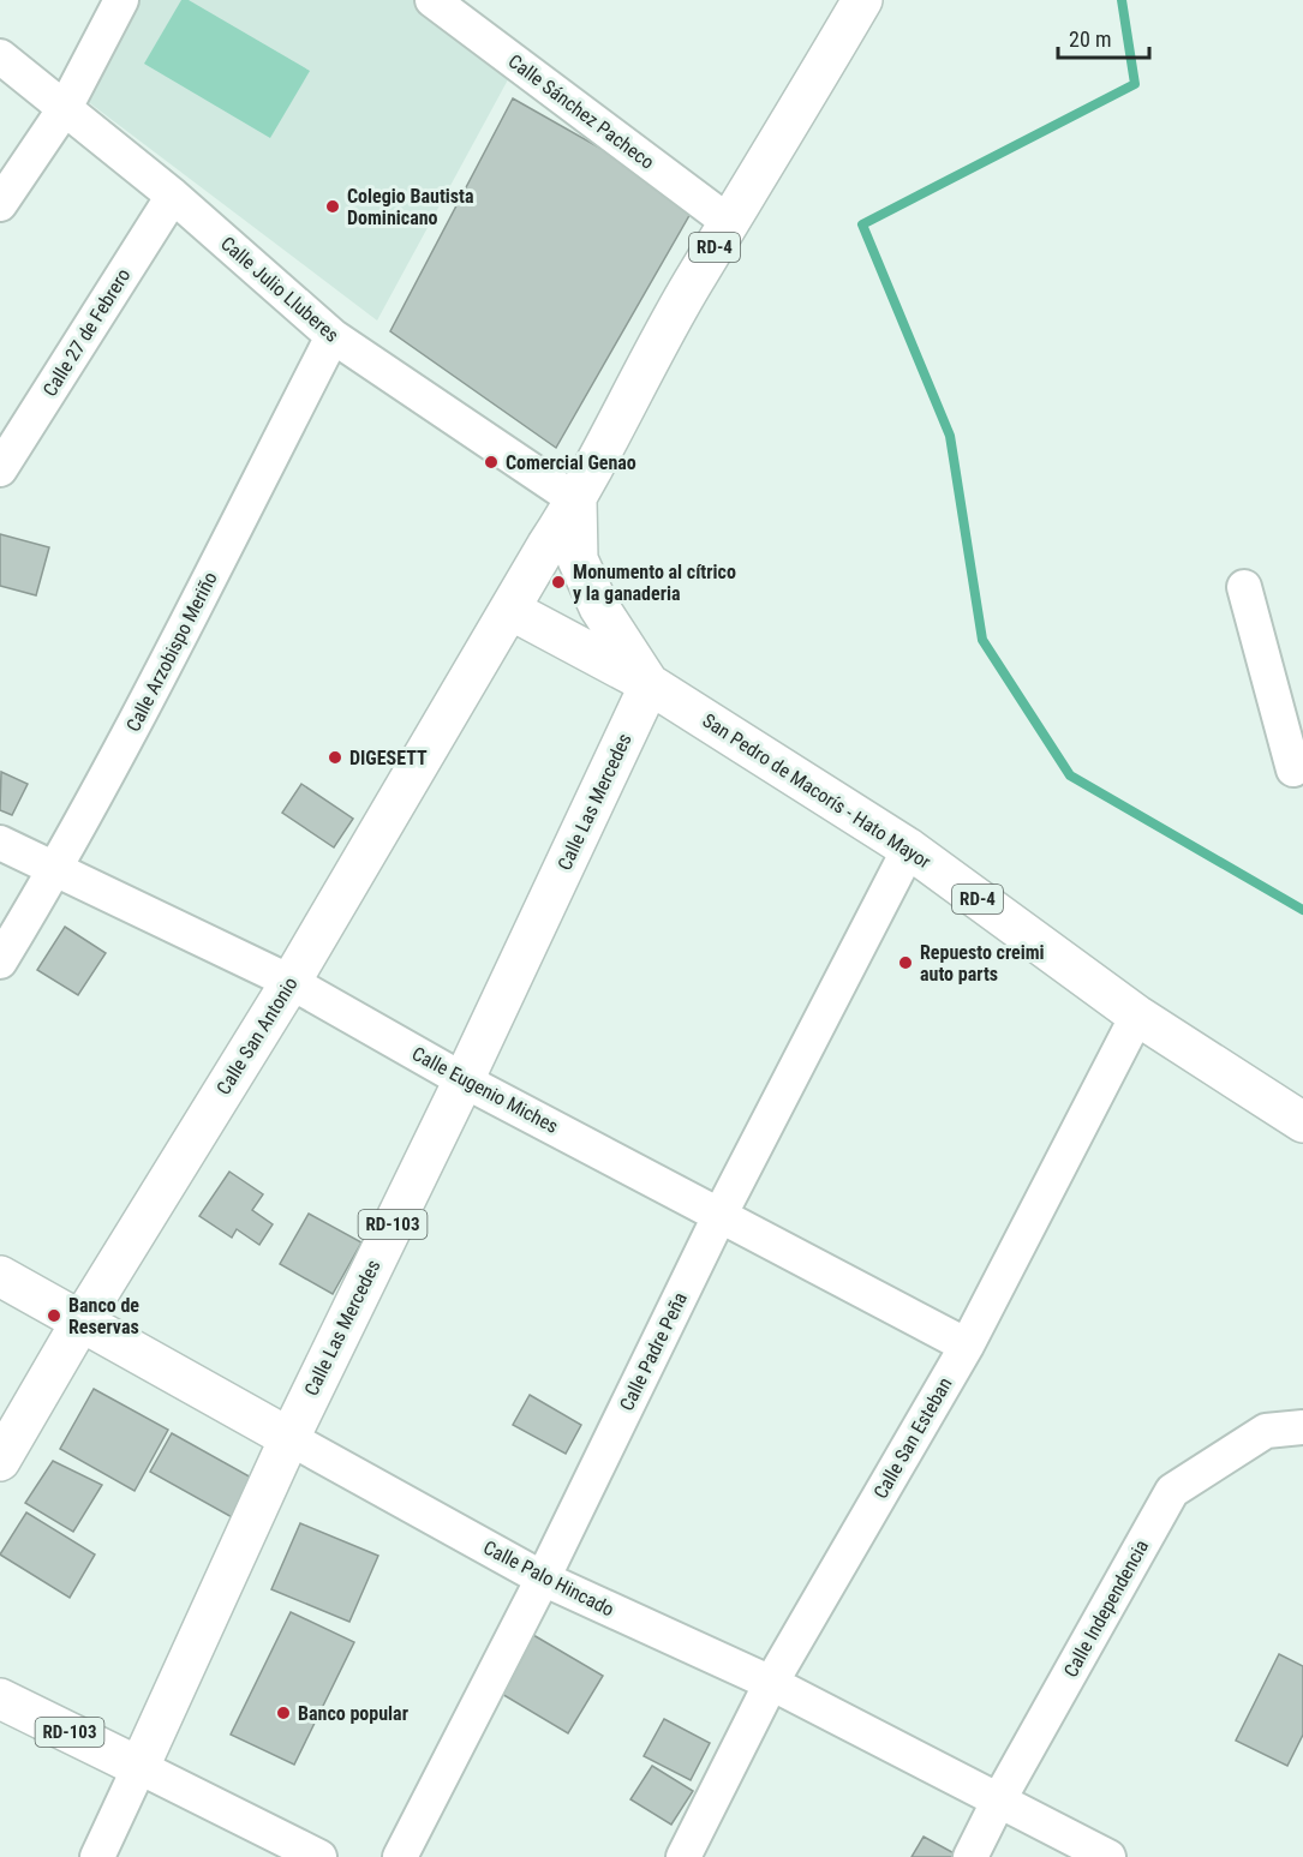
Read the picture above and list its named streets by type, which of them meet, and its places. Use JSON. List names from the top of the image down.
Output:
{
  "streets": {
    "main road": [
      "RD-4",
      "San Pedro de Macorís - Hato Mayor",
      "Calle Las Mercedes",
      "Calle San Antonio",
      "RD-103",
      "Calle Palo Hincado"
    ],
    "street": [
      "Calle Sánchez Pacheco",
      "Calle Julio Lluberes",
      "Calle 27 de Febrero",
      "Calle Arzobispo Meriño",
      "Calle Eugenio Miches",
      "Calle Padre Peña",
      "Calle San Esteban",
      "Calle Independencia"
    ]
  },
  "crossings": [
    ["Calle Sánchez Pacheco", "RD-4"],
    ["RD-4", "Calle Julio Lluberes"],
    ["RD-4", "San Pedro de Macorís - Hato Mayor"],
    ["RD-4", "Calle San Antonio"],
    ["Calle Julio Lluberes", "Calle 27 de Febrero"],
    ["Calle Julio Lluberes", "Calle Arzobispo Meriño"],
    ["Calle Julio Lluberes", "San Pedro de Macorís - Hato Mayor"],
    ["Calle Arzobispo Meriño", "Calle Eugenio Miches"],
    ["San Pedro de Macorís - Hato Mayor", "Calle Las Mercedes"],
    ["San Pedro de Macorís - Hato Mayor", "Calle San Antonio"],
    ["San Pedro de Macorís - Hato Mayor", "Calle Padre Peña"],
    ["San Pedro de Macorís - Hato Mayor", "Calle San Esteban"],
    ["Calle Las Mercedes", "Calle Eugenio Miches"],
    ["Calle Las Mercedes", "RD-103"],
    ["Calle Las Mercedes", "Calle Palo Hincado"],
    ["Calle San Antonio", "Calle Eugenio Miches"],
    ["Calle San Antonio", "Calle Palo Hincado"],
    ["Calle Eugenio Miches", "Calle Padre Peña"],
    ["Calle Eugenio Miches", "Calle San Esteban"],
    ["Calle Padre Peña", "Calle Palo Hincado"],
    ["Calle San Esteban", "Calle Palo Hincado"],
    ["Calle Palo Hincado", "Calle Independencia"]
  ],
  "places": [
    "Colegio Bautista Dominicano",
    "Comercial Genao",
    "Monumento al cítrico y la ganaderia",
    "DIGESETT",
    "Repuesto creimi auto parts",
    "Banco de Reservas",
    "Banco popular"
  ],
  "scale_bar": "20 m"
}
